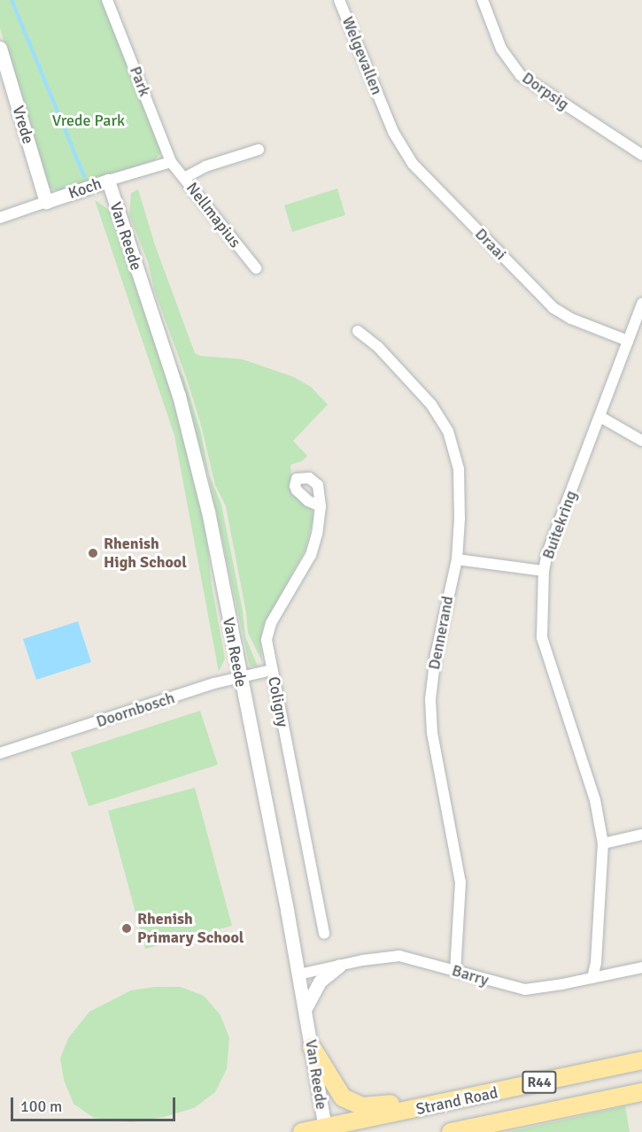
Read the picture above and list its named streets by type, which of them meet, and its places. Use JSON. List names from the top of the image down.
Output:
{
  "streets": {
    "main road": ["R44", "Strand Road"],
    "street": [
      "Welgevallen",
      "Park",
      "Dorpsig",
      "Vrede",
      "Koch",
      "Nellmapius",
      "Van Reede",
      "Draai",
      "Buitekring",
      "Dennerand",
      "Coligny",
      "Doornbosch",
      "Barry"
    ]
  },
  "crossings": [
    ["Welgevallen", "Draai"],
    ["Park", "Koch"],
    ["Park", "Nellmapius"],
    ["Vrede", "Koch"],
    ["Koch", "Nellmapius"],
    ["Koch", "Van Reede"],
    ["Van Reede", "Doornbosch"],
    ["Van Reede", "Barry"],
    ["Van Reede", "Strand Road"],
    ["Draai", "Buitekring"],
    ["Buitekring", "Barry"],
    ["Dennerand", "Barry"],
    ["Coligny", "Doornbosch"]
  ],
  "parks": ["Vrede Park"],
  "places": ["Rhenish High School", "Rhenish Primary School"],
  "scale_bar": "100 m"
}
